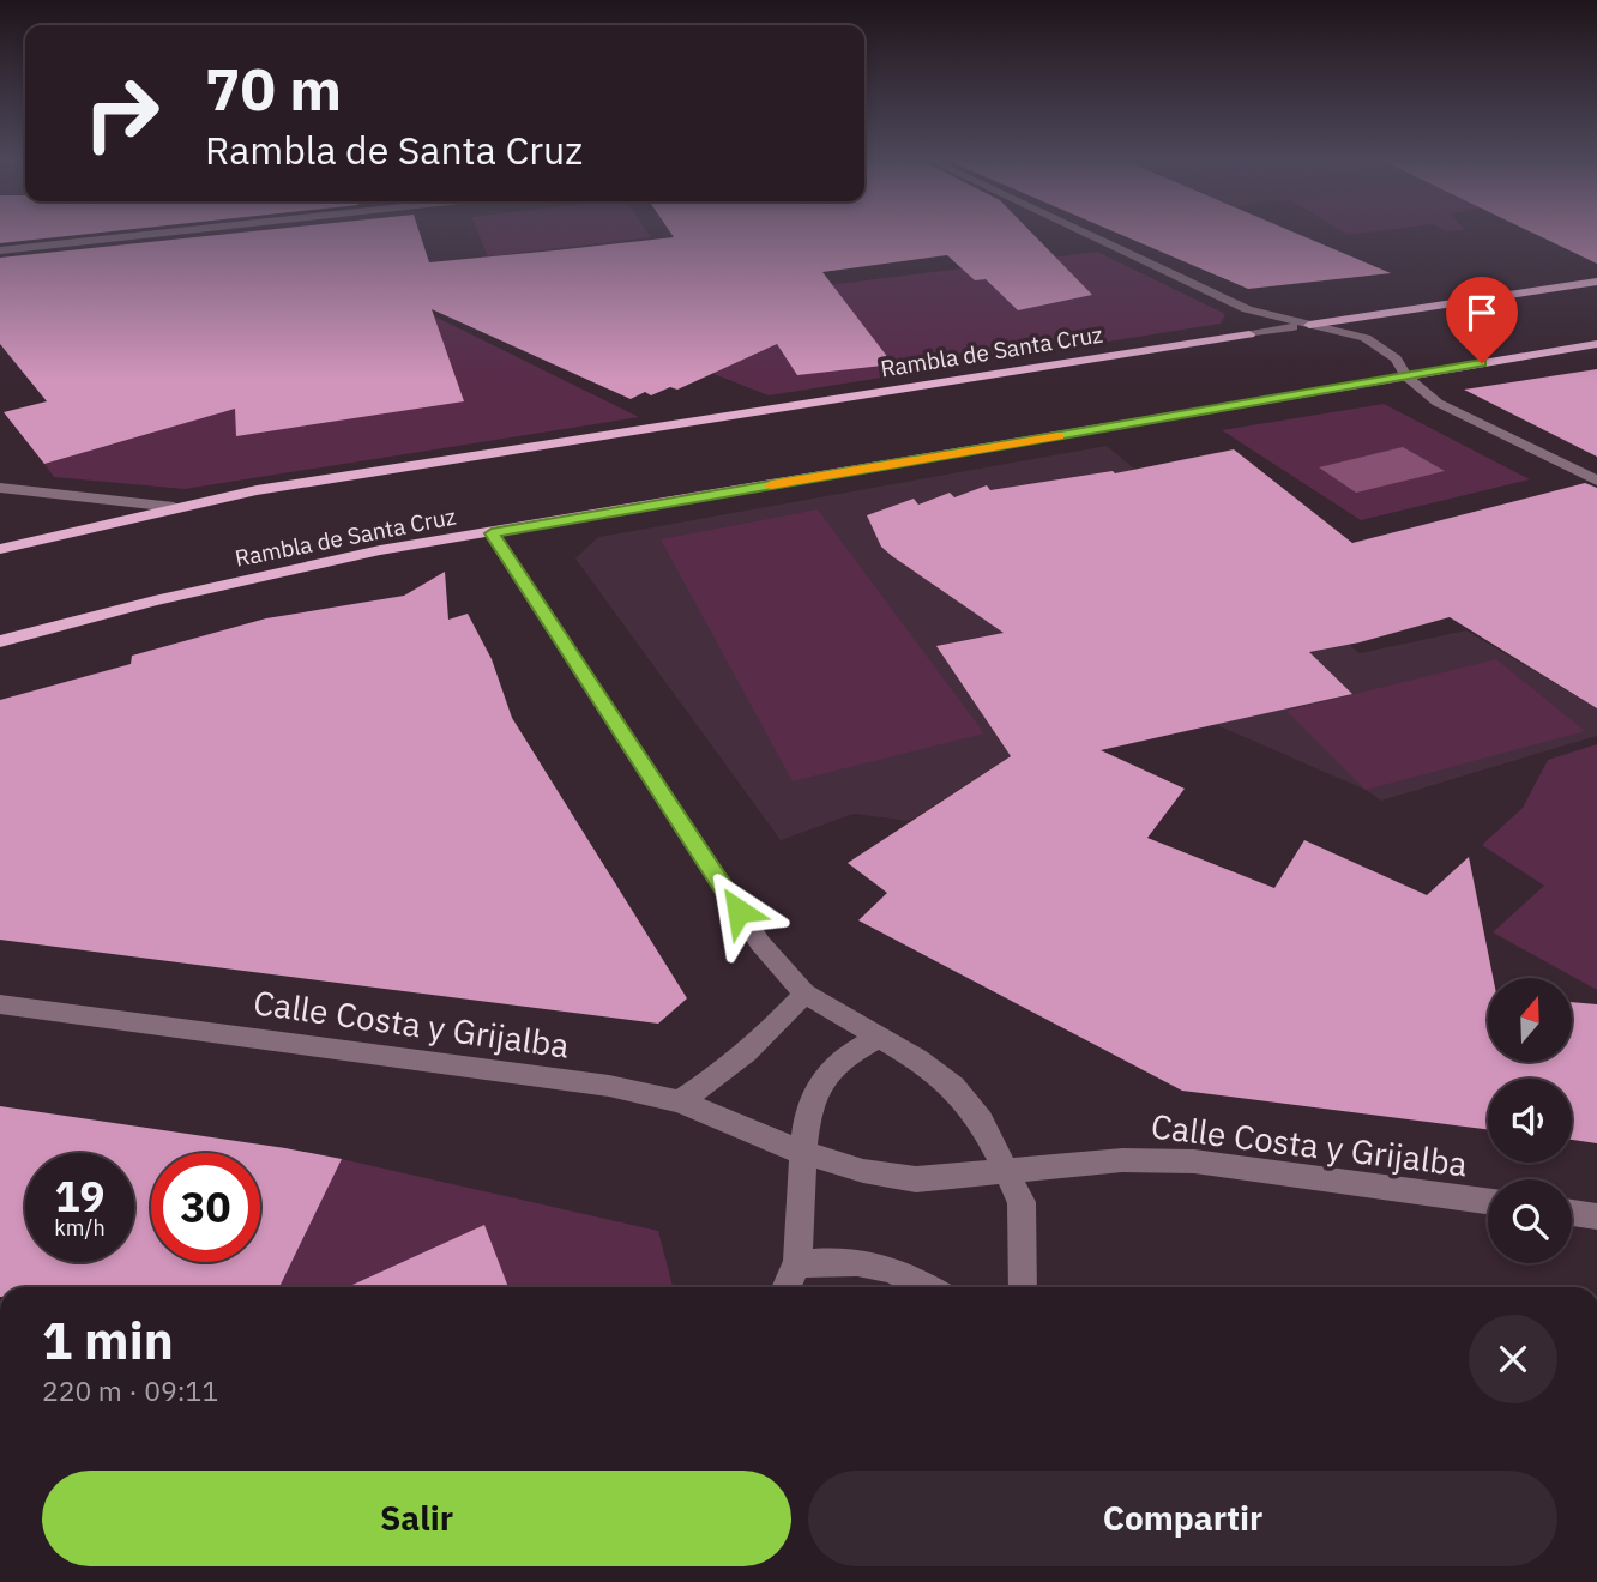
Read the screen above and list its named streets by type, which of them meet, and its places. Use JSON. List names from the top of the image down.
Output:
{
  "streets": {
    "main road": ["Rambla de Santa Cruz"],
    "street": ["Calle Costa y Grijalba"]
  },
  "north": "top",
  "page": {
    "turn": ["70 m", "Rambla de Santa Cruz"],
    "speed": "19 km/h",
    "limit": "30",
    "heading": ["1 min", "220 m · 09:11"],
    "buttons": ["Salir", "Compartir"]
  }
}
